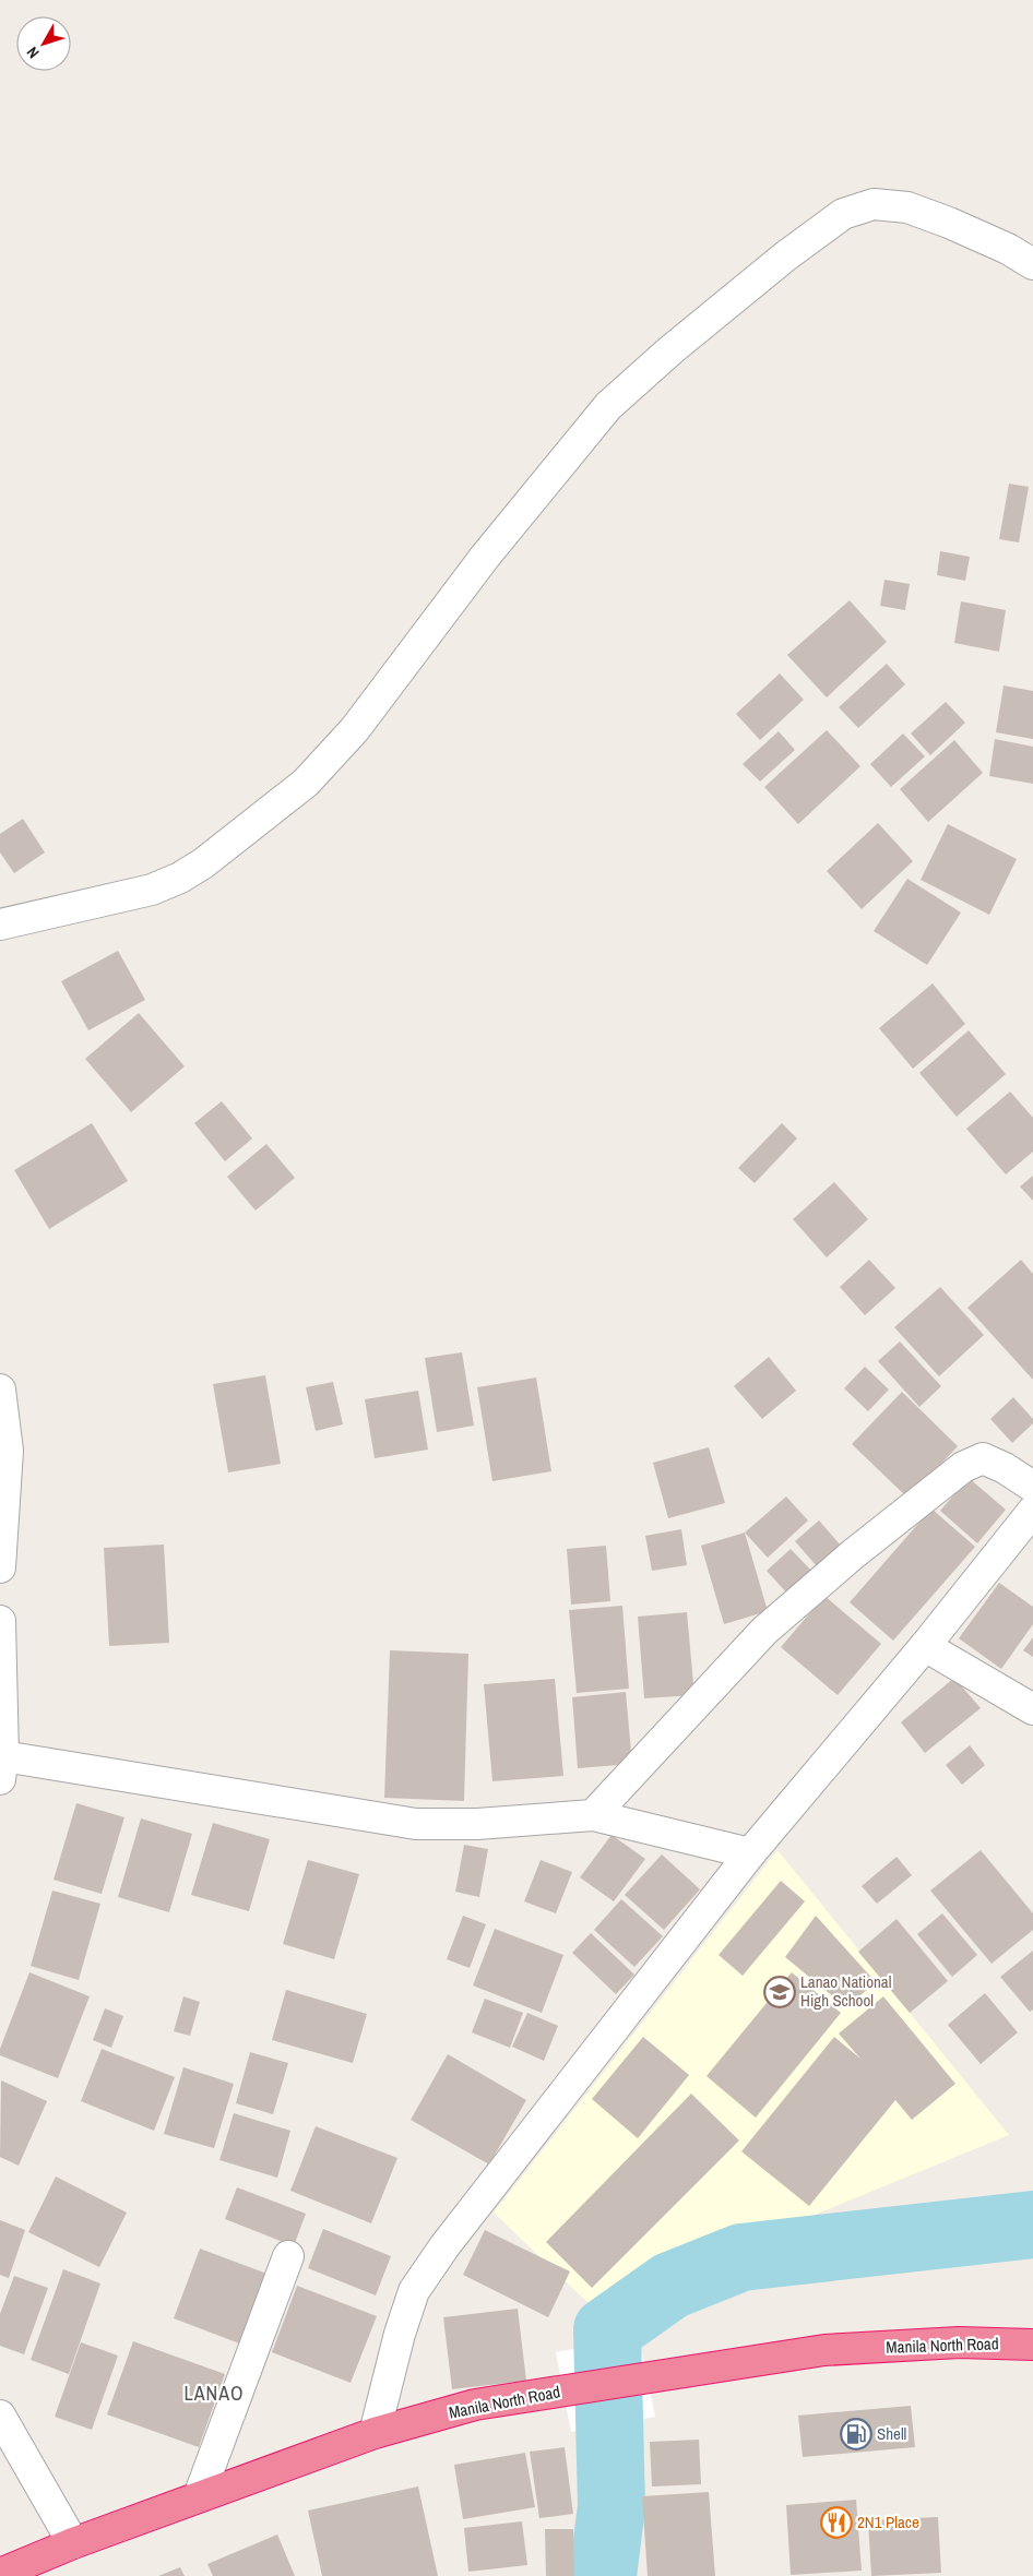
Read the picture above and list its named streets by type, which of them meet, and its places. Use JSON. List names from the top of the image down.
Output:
{
  "streets": {
    "highway": ["Manila North Road"]
  },
  "districts": ["LANAO"],
  "places": {
    "school or university": ["Lanao National High School"],
    "fuel station": ["Shell"],
    "restaurant": ["2N1 Place"]
  },
  "north": "bottom left"
}
